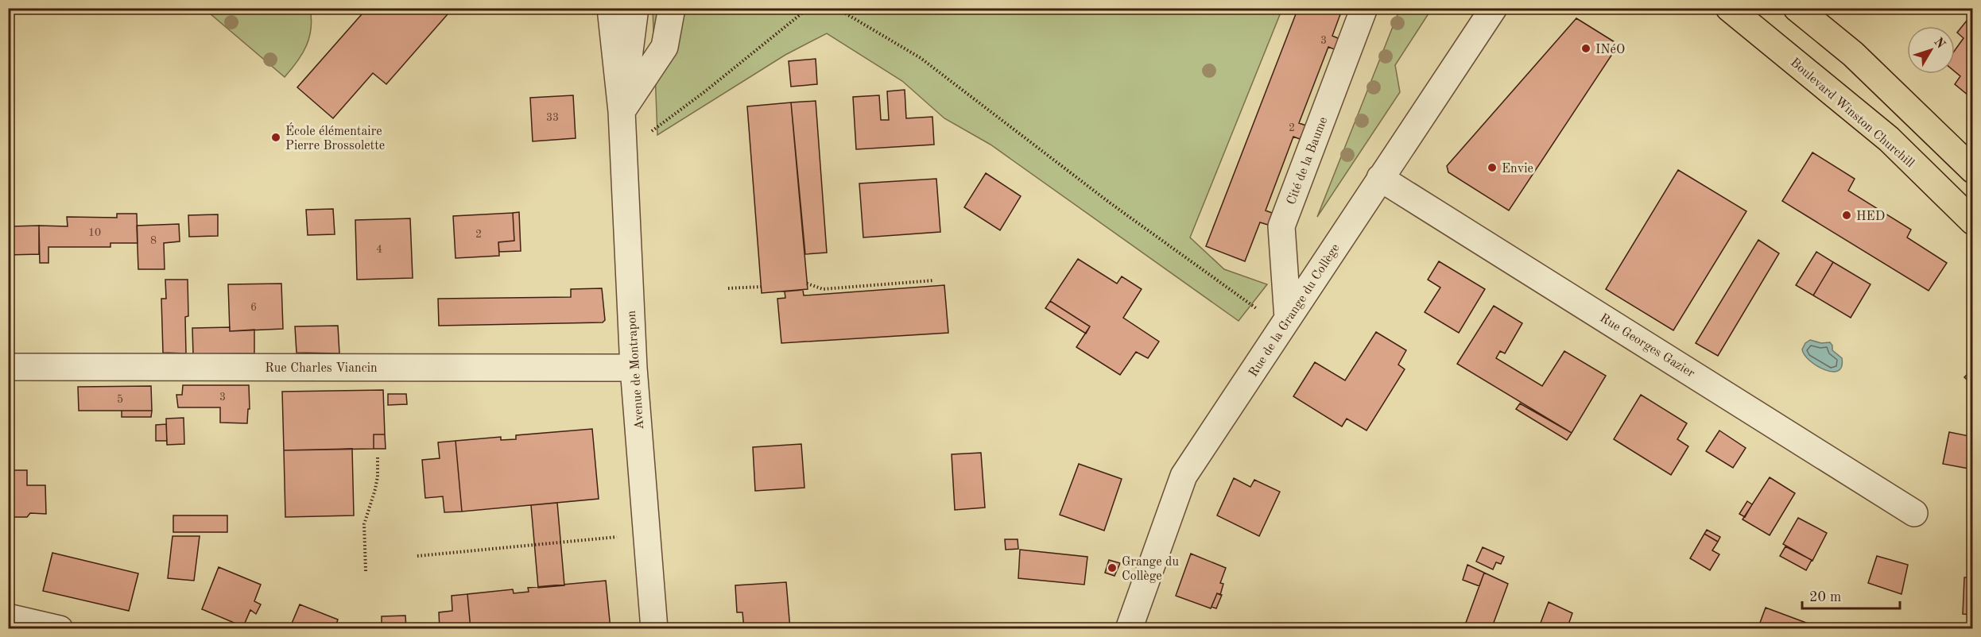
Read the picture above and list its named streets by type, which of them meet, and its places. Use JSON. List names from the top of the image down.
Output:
{
  "streets": {
    "main road": ["Boulevard Winston Churchill"],
    "street": [
      "Cité de la Baume",
      "Rue de la Grange du Collège",
      "Rue Georges Gazier",
      "Rue Charles Viancin",
      "Avenue de Montrapon"
    ]
  },
  "crossings": [
    ["Cité de la Baume", "Rue de la Grange du Collège"],
    ["Rue de la Grange du Collège", "Rue Georges Gazier"],
    ["Rue Charles Viancin", "Avenue de Montrapon"]
  ],
  "places": [
    "INéO",
    "École élémentaire Pierre Brossolette",
    "Envie",
    "HED",
    "Grange du Collège"
  ],
  "house_numbers": [
    "3",
    "33",
    "2",
    "10",
    "2",
    "8",
    "4",
    "6",
    "3",
    "5"
  ],
  "scale_bar": "20 m",
  "north": "top right"
}
